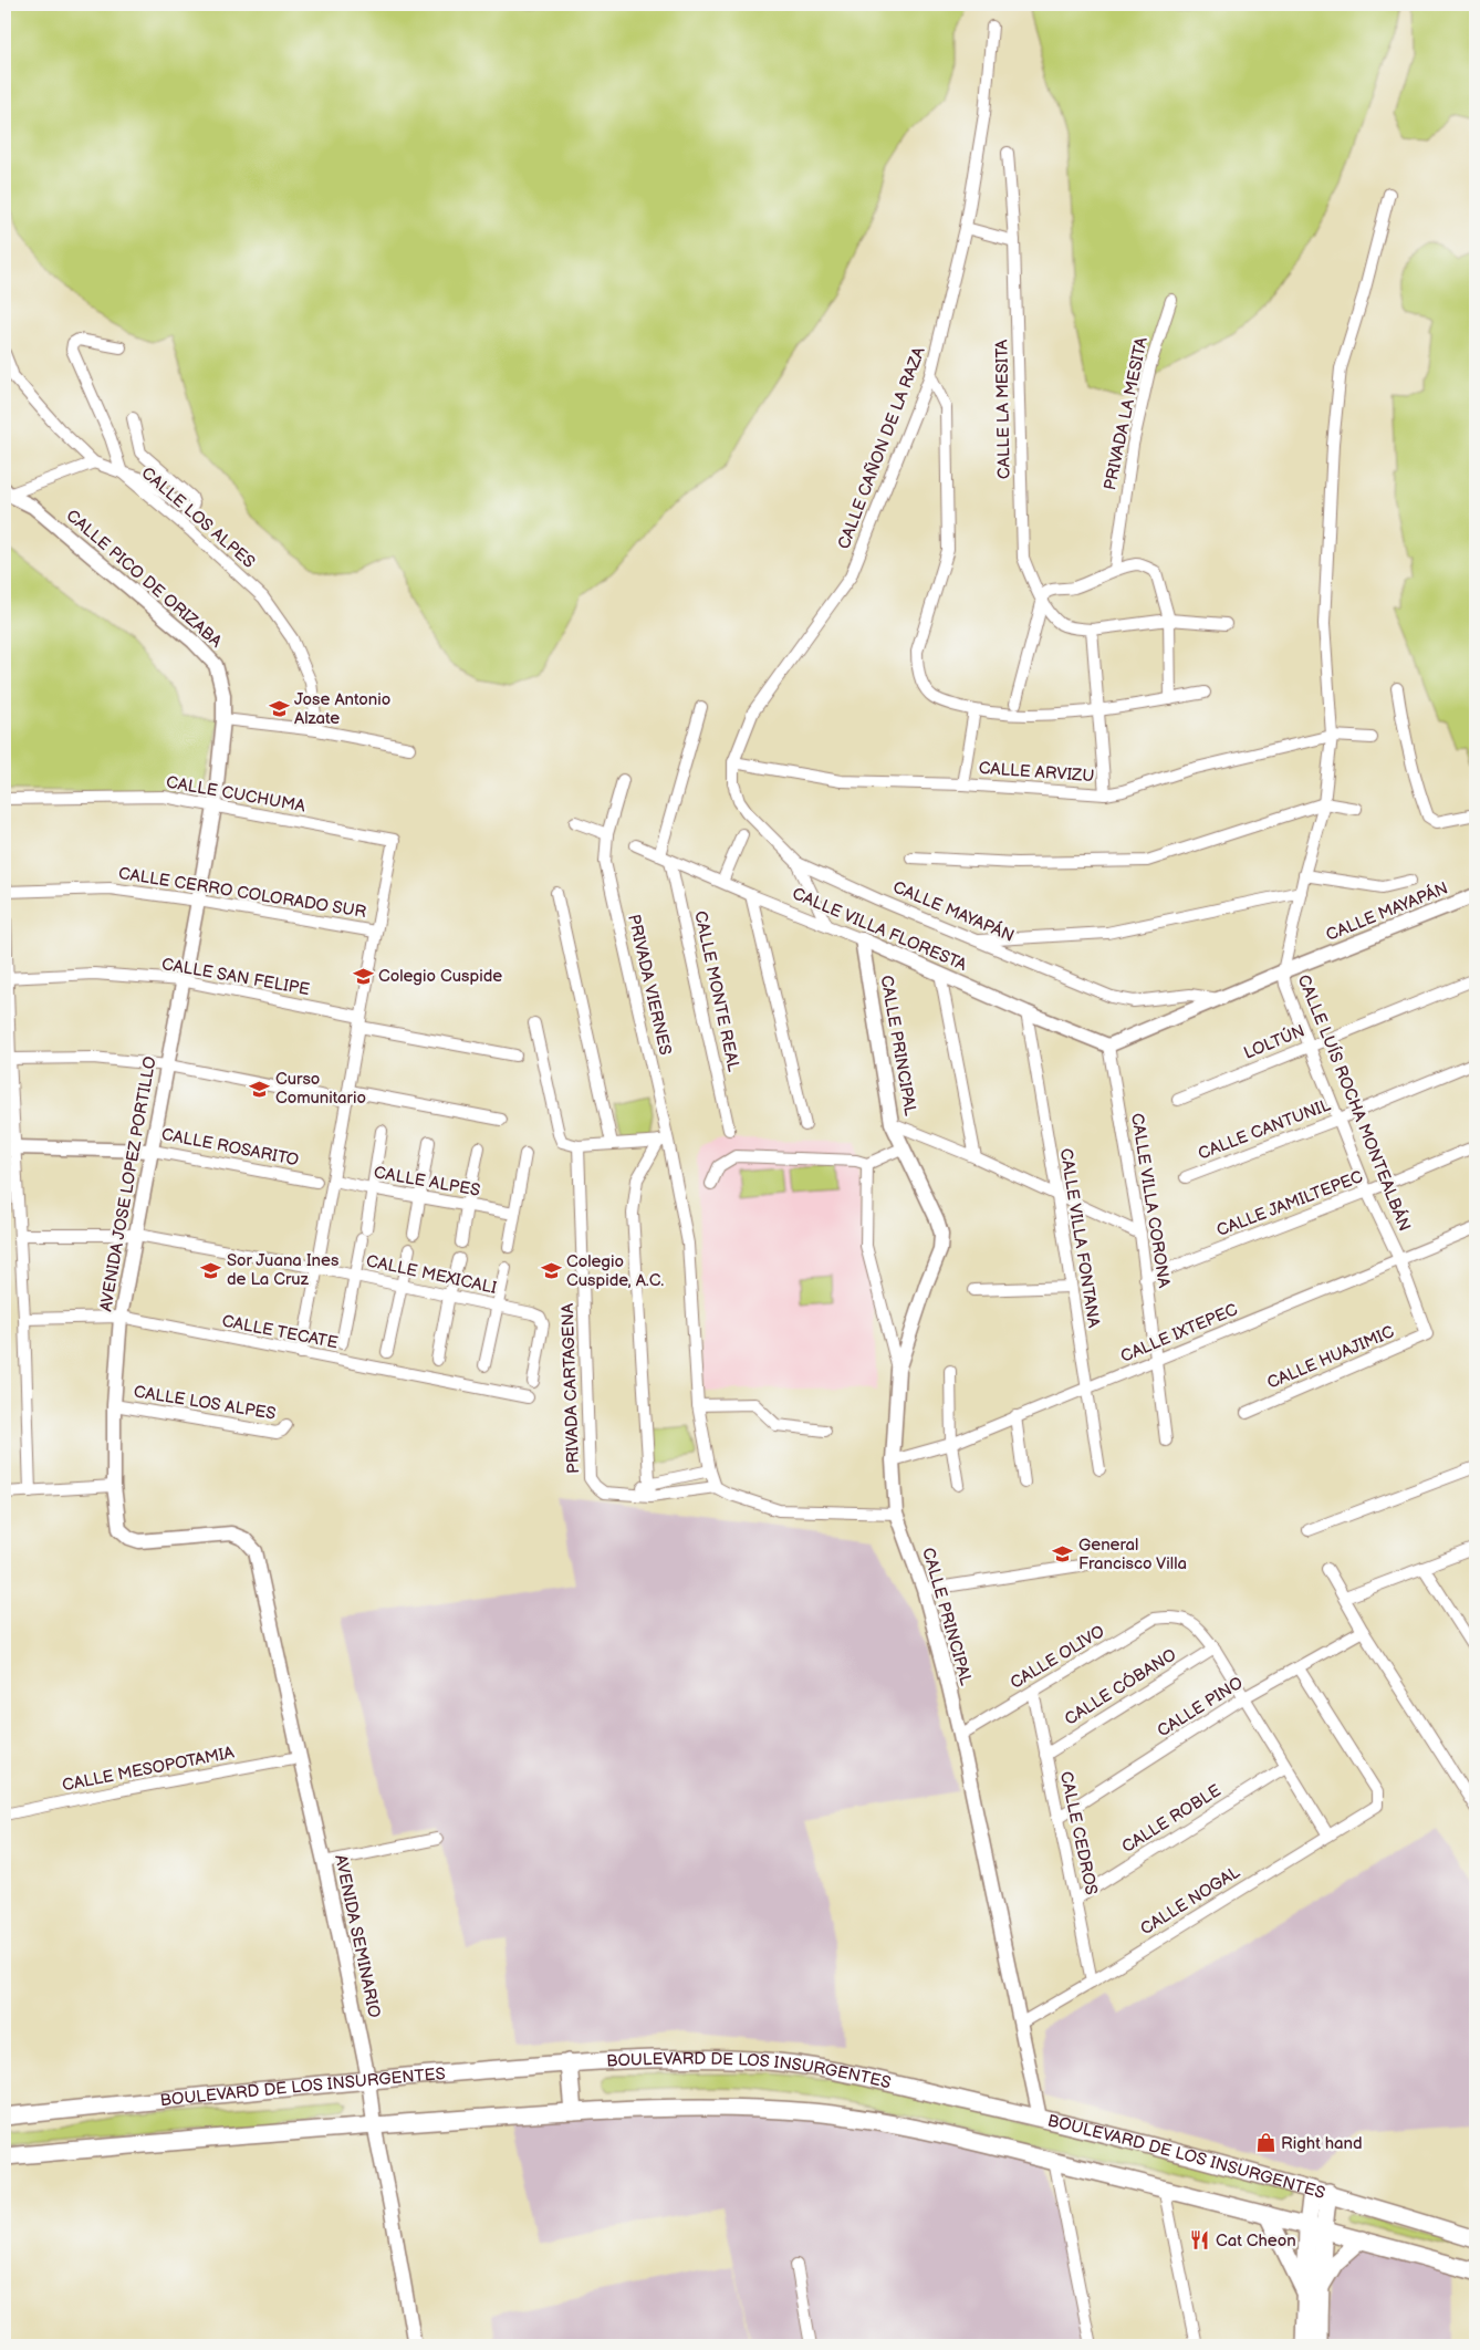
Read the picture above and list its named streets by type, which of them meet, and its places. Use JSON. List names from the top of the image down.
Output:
{
  "streets": {
    "main road": ["BOULEVARD DE LOS INSURGENTES"],
    "street": [
      "CALLE LA MESITA",
      "PRIVADA LA MESITA",
      "CALLE CAÑON DE LA RAZA",
      "CALLE LOS ALPES",
      "CALLE PICO DE ORIZABA",
      "CALLE ARVIZU",
      "CALLE CUCHUMA",
      "CALLE CERRO COLORADO SUR",
      "CALLE MAYAPÁN",
      "CALLE VILLA FLORESTA",
      "CALLE SAN FELIPE",
      "PRIVADA VIERNES",
      "CALLE MONTE REAL",
      "LOLTÚN",
      "CALLE PRINCIPAL",
      "CALLE LUÍS ROCHA MONTEALBÁN",
      "CALLE CANTUNIL",
      "CALLE ROSARITO",
      "CALLE ALPES",
      "AVENIDA JOSE LOPEZ PORTILLO",
      "CALLE VILLA CORONA",
      "CALLE JAMILTEPEC",
      "CALLE VILLA FONTANA",
      "CALLE MEXICALI",
      "CALLE TECATE",
      "CALLE IXTEPEC",
      "CALLE HUAJIMIC",
      "PRIVADA CARTAGENA",
      "CALLE OLIVO",
      "CALLE CÓBANO",
      "CALLE PINO",
      "CALLE MESOPOTAMIA",
      "CALLE ROBLE",
      "CALLE CEDROS",
      "CALLE NOGAL",
      "AVENIDA SEMINARIO"
    ]
  },
  "crossings": [
    ["CALLE CAÑON DE LA RAZA", "CALLE ARVIZU"],
    ["CALLE CAÑON DE LA RAZA", "CALLE MAYAPÁN"],
    ["CALLE LOS ALPES", "AVENIDA JOSE LOPEZ PORTILLO"],
    ["CALLE PICO DE ORIZABA", "AVENIDA JOSE LOPEZ PORTILLO"],
    ["CALLE ARVIZU", "CALLE MAYAPÁN"],
    ["CALLE ARVIZU", "CALLE LUÍS ROCHA MONTEALBÁN"],
    ["CALLE CUCHUMA", "CALLE CERRO COLORADO SUR"],
    ["CALLE CUCHUMA", "AVENIDA JOSE LOPEZ PORTILLO"],
    ["CALLE CERRO COLORADO SUR", "AVENIDA JOSE LOPEZ PORTILLO"],
    ["CALLE MAYAPÁN", "CALLE VILLA FLORESTA"],
    ["CALLE MAYAPÁN", "CALLE LUÍS ROCHA MONTEALBÁN"],
    ["CALLE MAYAPÁN", "CALLE VILLA CORONA"],
    ["CALLE VILLA FLORESTA", "CALLE MONTE REAL"],
    ["CALLE VILLA FLORESTA", "CALLE PRINCIPAL"],
    ["CALLE VILLA FLORESTA", "CALLE VILLA CORONA"],
    ["CALLE VILLA FLORESTA", "CALLE VILLA FONTANA"],
    ["CALLE SAN FELIPE", "AVENIDA JOSE LOPEZ PORTILLO"],
    ["LOLTÚN", "CALLE LUÍS ROCHA MONTEALBÁN"],
    ["CALLE PRINCIPAL", "CALLE IXTEPEC"],
    ["CALLE PRINCIPAL", "CALLE OLIVO"],
    ["CALLE PRINCIPAL", "CALLE NOGAL"],
    ["CALLE PRINCIPAL", "BOULEVARD DE LOS INSURGENTES"],
    ["CALLE LUÍS ROCHA MONTEALBÁN", "CALLE CANTUNIL"],
    ["CALLE LUÍS ROCHA MONTEALBÁN", "CALLE JAMILTEPEC"],
    ["CALLE LUÍS ROCHA MONTEALBÁN", "CALLE IXTEPEC"],
    ["CALLE LUÍS ROCHA MONTEALBÁN", "CALLE HUAJIMIC"],
    ["CALLE ROSARITO", "AVENIDA JOSE LOPEZ PORTILLO"],
    ["AVENIDA JOSE LOPEZ PORTILLO", "CALLE MEXICALI"],
    ["AVENIDA JOSE LOPEZ PORTILLO", "CALLE TECATE"],
    ["AVENIDA JOSE LOPEZ PORTILLO", "AVENIDA SEMINARIO"],
    ["CALLE VILLA CORONA", "CALLE JAMILTEPEC"],
    ["CALLE VILLA CORONA", "CALLE IXTEPEC"],
    ["CALLE VILLA FONTANA", "CALLE IXTEPEC"],
    ["CALLE OLIVO", "CALLE CÓBANO"],
    ["CALLE OLIVO", "CALLE CEDROS"],
    ["CALLE CÓBANO", "CALLE CEDROS"],
    ["CALLE PINO", "CALLE CEDROS"],
    ["CALLE PINO", "CALLE NOGAL"],
    ["CALLE MESOPOTAMIA", "AVENIDA SEMINARIO"],
    ["CALLE ROBLE", "CALLE CEDROS"],
    ["CALLE CEDROS", "CALLE NOGAL"],
    ["AVENIDA SEMINARIO", "BOULEVARD DE LOS INSURGENTES"]
  ],
  "places": {
    "school or university": [
      "Jose Antonio Alzate",
      "Colegio Cuspide",
      "Curso Comunitario",
      "Sor Juana Ines de La Cruz",
      "Colegio Cuspide, A.C.",
      "General Francisco Villa"
    ],
    "shop": ["Right hand"],
    "restaurant": ["Cat Cheon"]
  }
}
